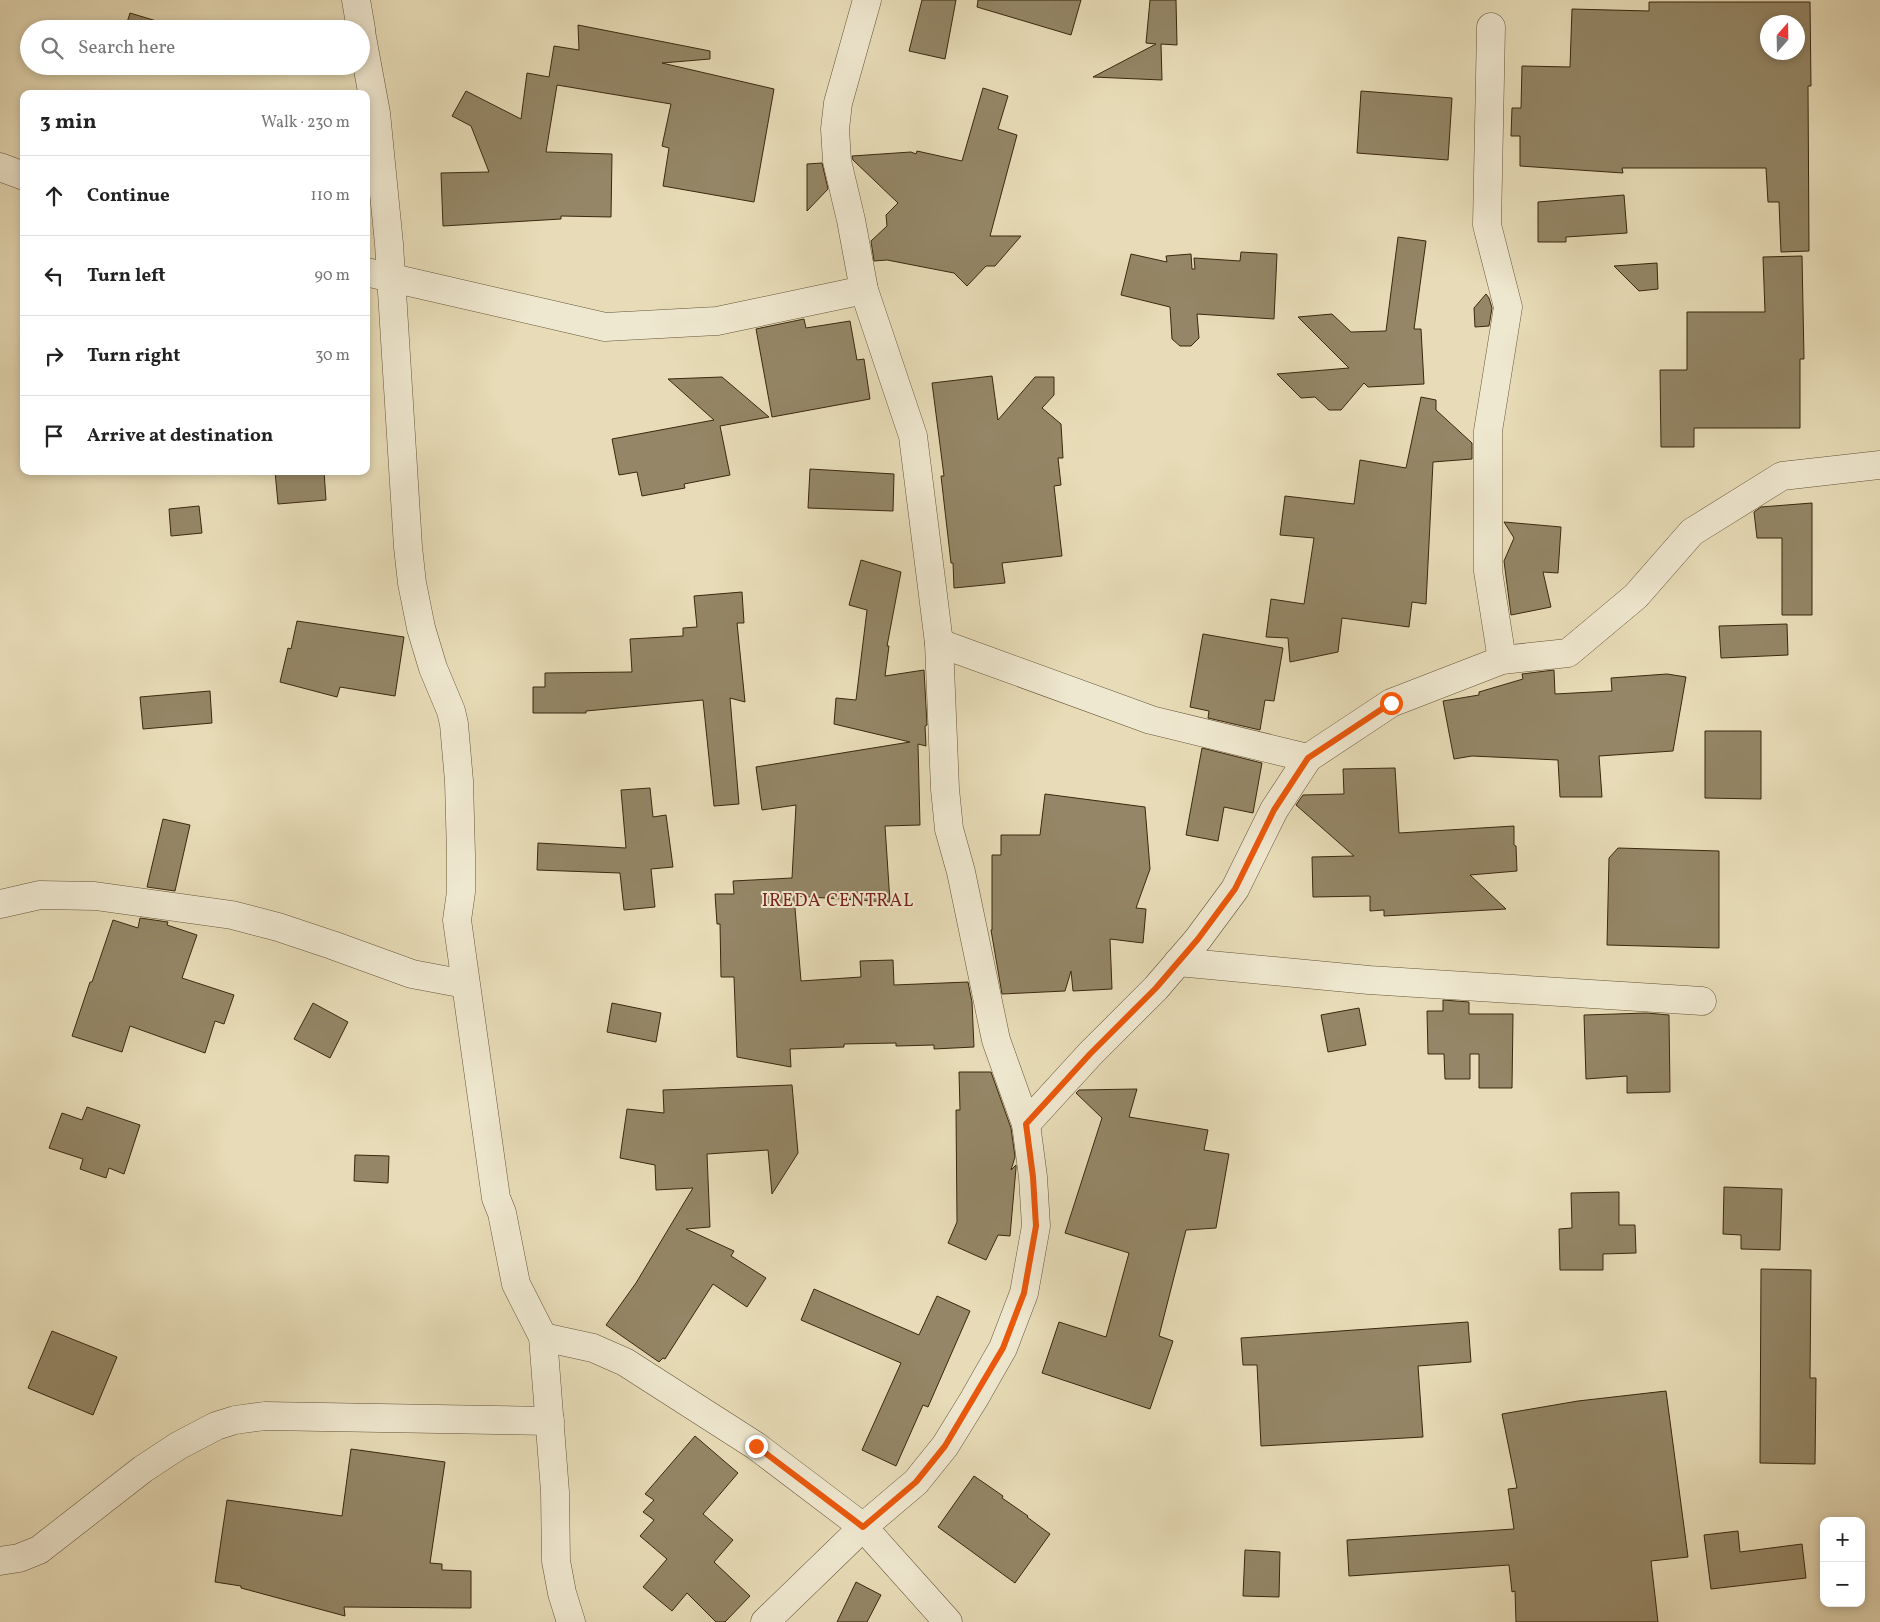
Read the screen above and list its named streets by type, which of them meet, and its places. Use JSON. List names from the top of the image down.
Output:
{
  "districts": ["IREDA CENTRAL"],
  "north": "top",
  "page": {
    "search": "Search here",
    "heading": ["3 min", "Walk · 230 m"],
    "list": [
      ["Continue", "110 m"],
      ["Turn left", "90 m"],
      ["Turn right", "30 m"],
      "Arrive at destination"
    ],
    "map_buttons": ["+", "−"]
  }
}
